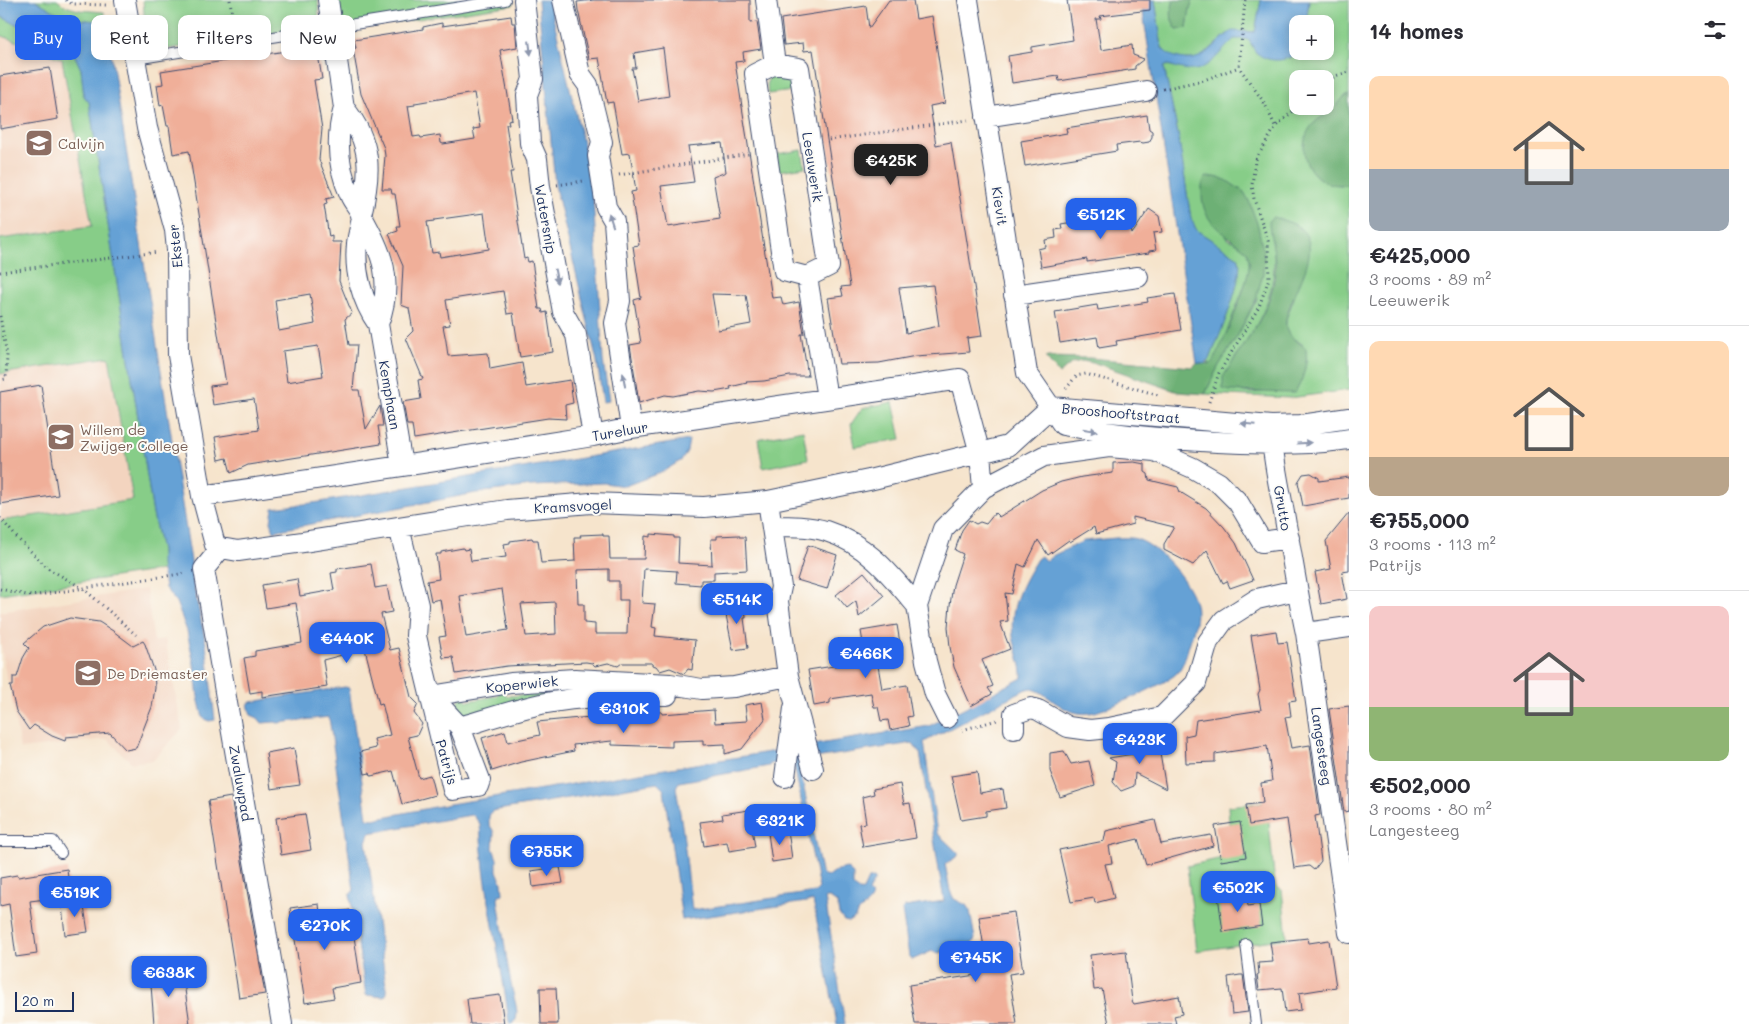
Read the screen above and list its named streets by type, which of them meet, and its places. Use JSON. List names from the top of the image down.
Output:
{
  "streets": {
    "street": [
      "Leeuwerik",
      "Kievit",
      "Watersnip",
      "Ekster",
      "Kemphaan",
      "Brooshooftstraat",
      "Tureluur",
      "Kramsvogel",
      "Grutto",
      "Koperwiek",
      "Langesteeg",
      "Patrijs",
      "Zwaluwpad"
    ]
  },
  "crossings": [
    ["Kievit", "Brooshooftstraat"],
    ["Kievit", "Kramsvogel"],
    ["Watersnip", "Tureluur"],
    ["Ekster", "Tureluur"],
    ["Kemphaan", "Tureluur"],
    ["Brooshooftstraat", "Kramsvogel"],
    ["Brooshooftstraat", "Grutto"],
    ["Tureluur", "Kramsvogel"],
    ["Kramsvogel", "Patrijs"],
    ["Kramsvogel", "Zwaluwpad"],
    ["Grutto", "Langesteeg"],
    ["Koperwiek", "Patrijs"]
  ],
  "places": {
    "school or university": ["Calvijn", "Willem de Zwijger College", "De Driemaster"]
  },
  "scale_bar": "20 m",
  "page": {
    "heading": "14 homes",
    "map_buttons": ["+", "−"],
    "chip": [
      "Buy",
      "Rent",
      "Filters",
      "New"
    ],
    "list": [
      {
        "name": "€425,000",
        "note": "3 rooms · 89 m² · Leeuwerik"
      },
      {
        "name": "€755,000",
        "note": "3 rooms · 113 m² · Patrijs"
      },
      {
        "name": "€502,000",
        "note": "3 rooms · 80 m² · Langesteeg"
      }
    ],
    "price": [
      "€425K",
      "€512K",
      "€514K",
      "€440K",
      "€466K",
      "€310K",
      "€423K",
      "€321K",
      "€755K",
      "€502K",
      "€519K",
      "€270K",
      "€745K",
      "€638K"
    ],
    "scale": "20 m"
  }
}
